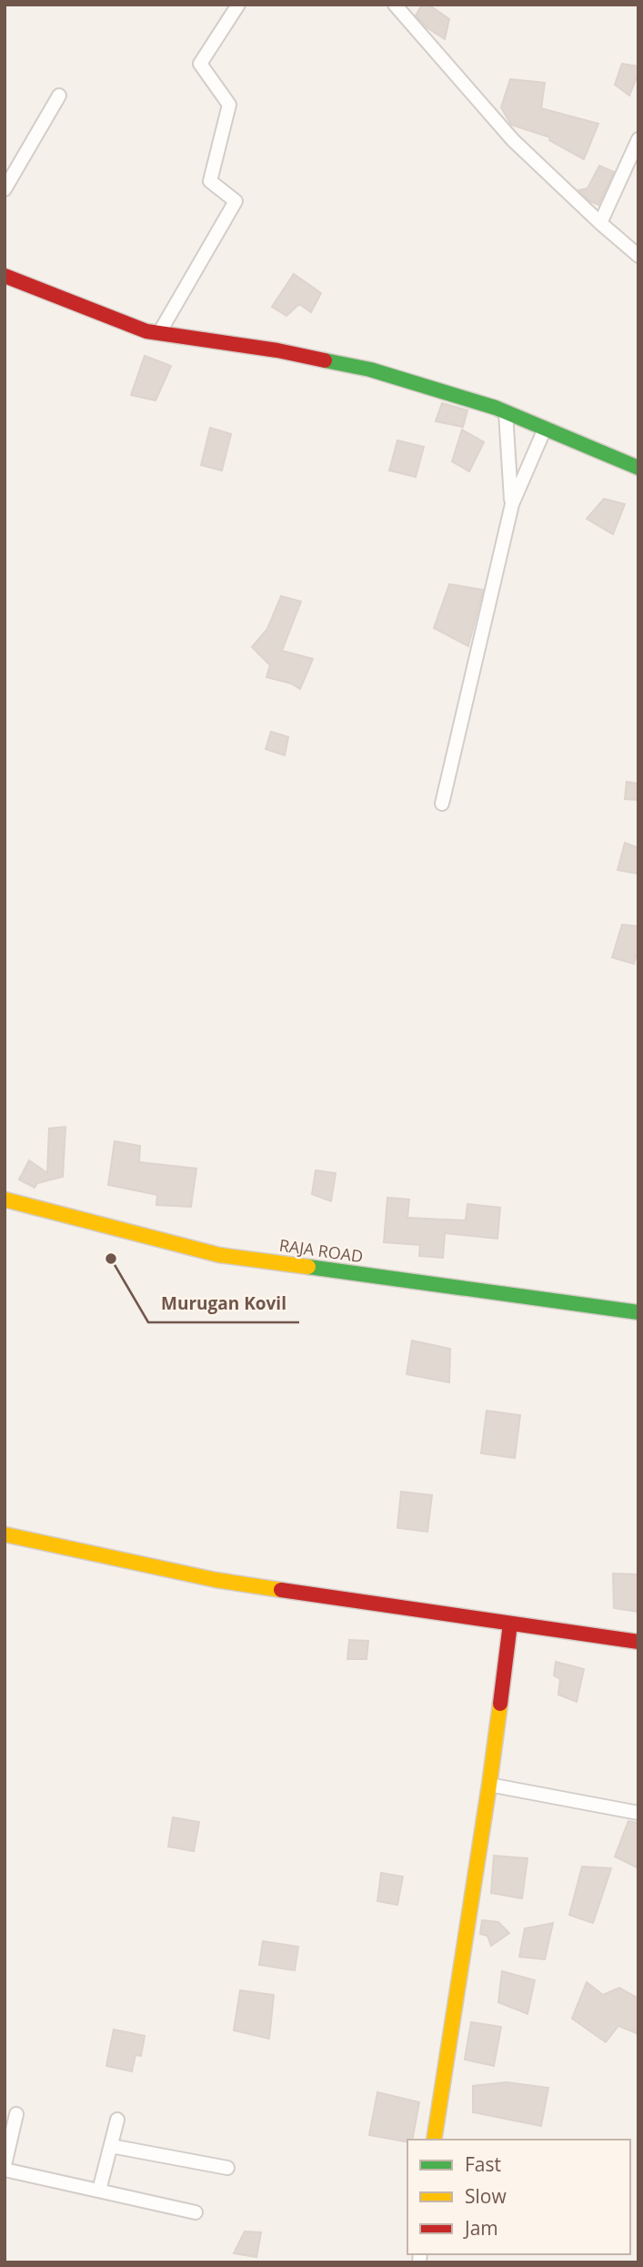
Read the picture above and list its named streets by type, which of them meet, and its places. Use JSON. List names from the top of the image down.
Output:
{
  "streets": {
    "street": ["RAJA ROAD"]
  },
  "places": ["Murugan Kovil"],
  "legend": ["Fast", "Slow", "Jam"]
}
